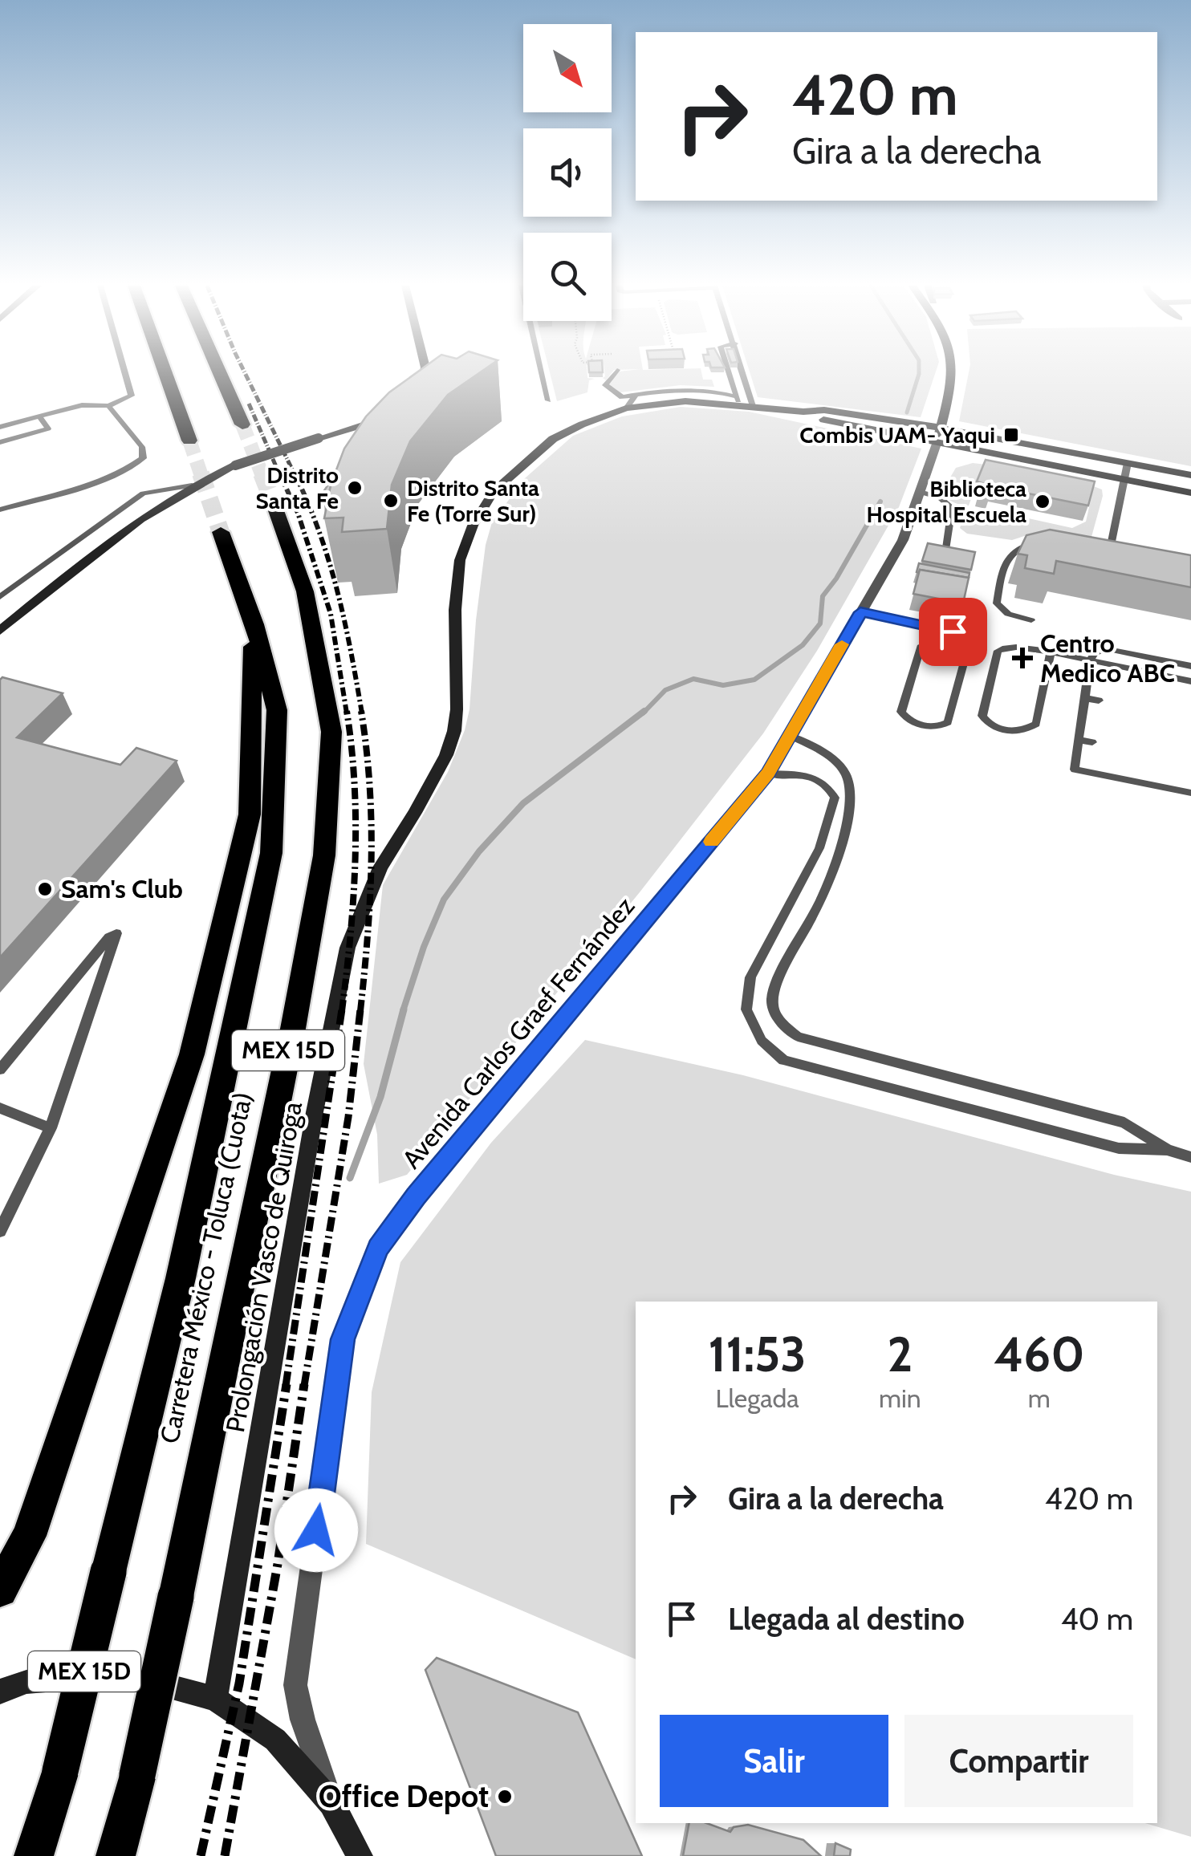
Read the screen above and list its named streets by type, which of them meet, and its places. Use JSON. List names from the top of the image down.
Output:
{
  "streets": {
    "highway": ["MEX 15D", "Carretera México - Toluca (Cuota)"],
    "street": ["Avenida Carlos Graef Fernández", "Prolongación Vasco de Quiroga"]
  },
  "crossings": [
    ["Avenida Carlos Graef Fernández", "Prolongación Vasco de Quiroga"]
  ],
  "places": {
    "transit": ["Combis UAM- Yaqui"],
    "other": [
      "Distrito Santa Fe",
      "Distrito Santa Fe (Torre Sur)",
      "Biblioteca Hospital Escuela",
      "Sam's Club",
      "Office Depot"
    ],
    "health": ["Centro Medico ABC"]
  },
  "north": "bottom right",
  "page": {
    "turn": ["420 m", "Gira a la derecha"],
    "eta": [
      "11:53",
      "Llegada",
      "2",
      "min",
      "460",
      "m"
    ],
    "list": [
      {
        "name": "Gira a la derecha",
        "value": "420 m"
      },
      {
        "name": "Llegada al destino",
        "value": "40 m"
      }
    ],
    "buttons": ["Salir", "Compartir"]
  }
}
